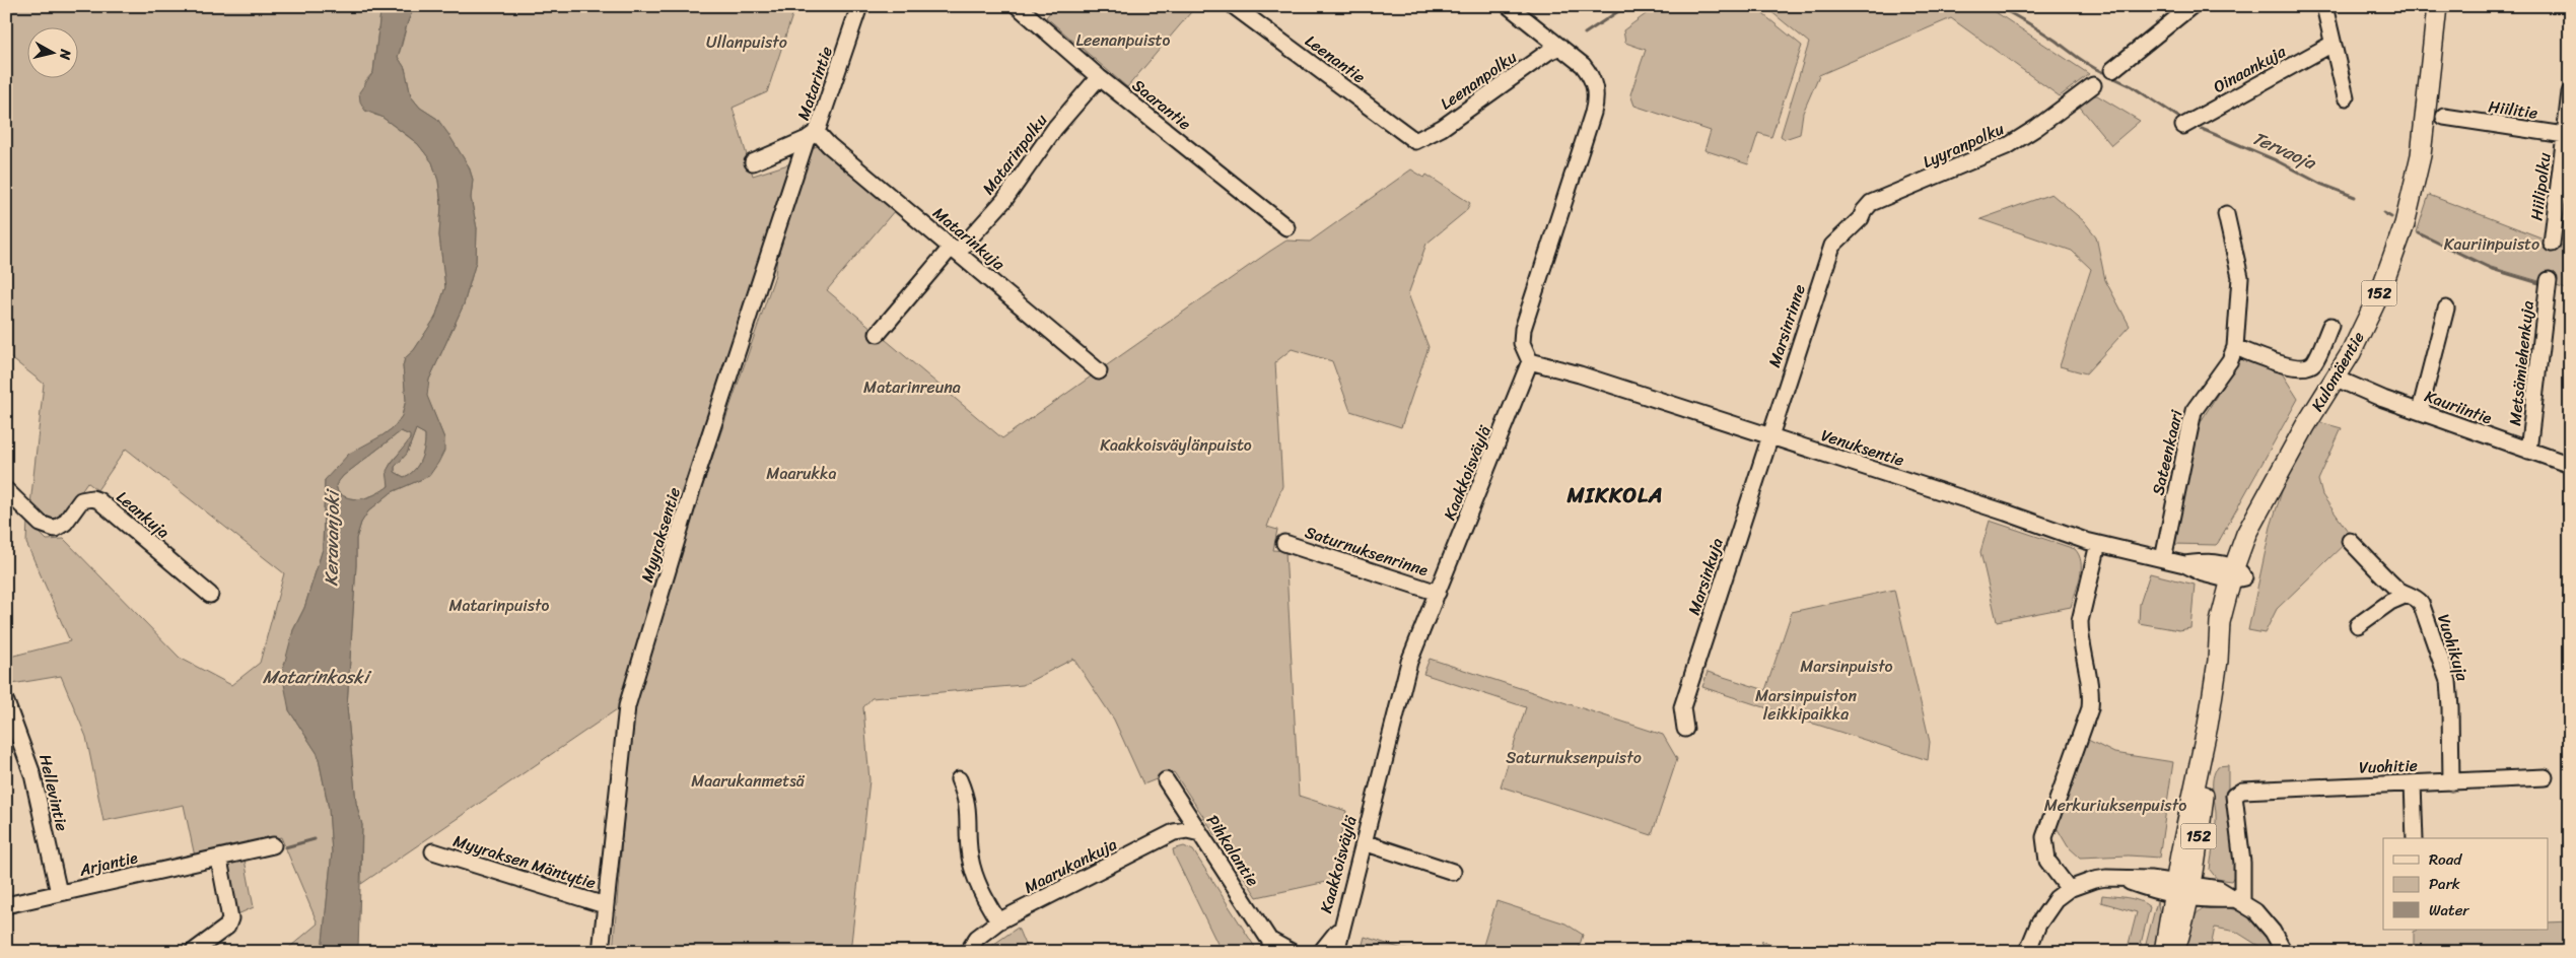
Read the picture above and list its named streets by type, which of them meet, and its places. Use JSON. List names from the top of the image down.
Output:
{
  "streets": {
    "main road": ["152", "Kulomäentie"],
    "street": [
      "Leenantie",
      "Oinaankuja",
      "Leenanpolku",
      "Matarintie",
      "Saarantie",
      "Hiilitie",
      "Lyyranpolku",
      "Matarinpolku",
      "Hiilipolku",
      "Matarinkuja",
      "Marsinrinne",
      "Metsämiehenkuja",
      "Kauriintie",
      "Venuksentie",
      "Sateenkaari",
      "Kaakkoisväylä",
      "Leankuja",
      "Myyraksentie",
      "Saturnuksenrinne",
      "Marsinkuja",
      "Vuohikuja",
      "Vuohitie",
      "Hellevintie",
      "Pihkalantie",
      "Myyraksen Mäntytie",
      "Arjantie",
      "Maarukankuja"
    ]
  },
  "crossings": [
    ["Leenantie", "Leenanpolku"],
    ["Matarintie", "Matarinkuja"],
    ["Matarintie", "Myyraksentie"],
    ["Saarantie", "Matarinpolku"],
    ["Hiilitie", "Hiilipolku"],
    ["Lyyranpolku", "Marsinrinne"],
    ["Matarinpolku", "Matarinkuja"],
    ["Matarinkuja", "Myyraksentie"],
    ["Marsinrinne", "Venuksentie"],
    ["Marsinrinne", "Marsinkuja"],
    ["Metsämiehenkuja", "Kauriintie"],
    ["Kulomäentie", "Kauriintie"],
    ["Kulomäentie", "Venuksentie"],
    ["Venuksentie", "Sateenkaari"],
    ["Venuksentie", "Kaakkoisväylä"],
    ["Venuksentie", "Marsinkuja"],
    ["Kaakkoisväylä", "Saturnuksenrinne"],
    ["Myyraksentie", "Myyraksen Mäntytie"],
    ["Vuohikuja", "Vuohitie"],
    ["Hellevintie", "Arjantie"],
    ["Pihkalantie", "Maarukankuja"]
  ],
  "districts": ["MIKKOLA"],
  "water": ["Tervaoja", "Keravanjoki", "Matarinkoski"],
  "parks": [
    "Leenanpuisto",
    "Ullanpuisto",
    "Kauriinpuisto",
    "Matarinreuna",
    "Kaakkoisväylänpuisto",
    "Maarukka",
    "Matarinpuisto",
    "Marsinpuisto",
    "Marsinpuiston leikkipaikka",
    "Saturnuksenpuisto",
    "Maarukanmetsä",
    "Merkuriuksenpuisto"
  ],
  "legend": ["Road", "Park", "Water"],
  "north": "right"
}
